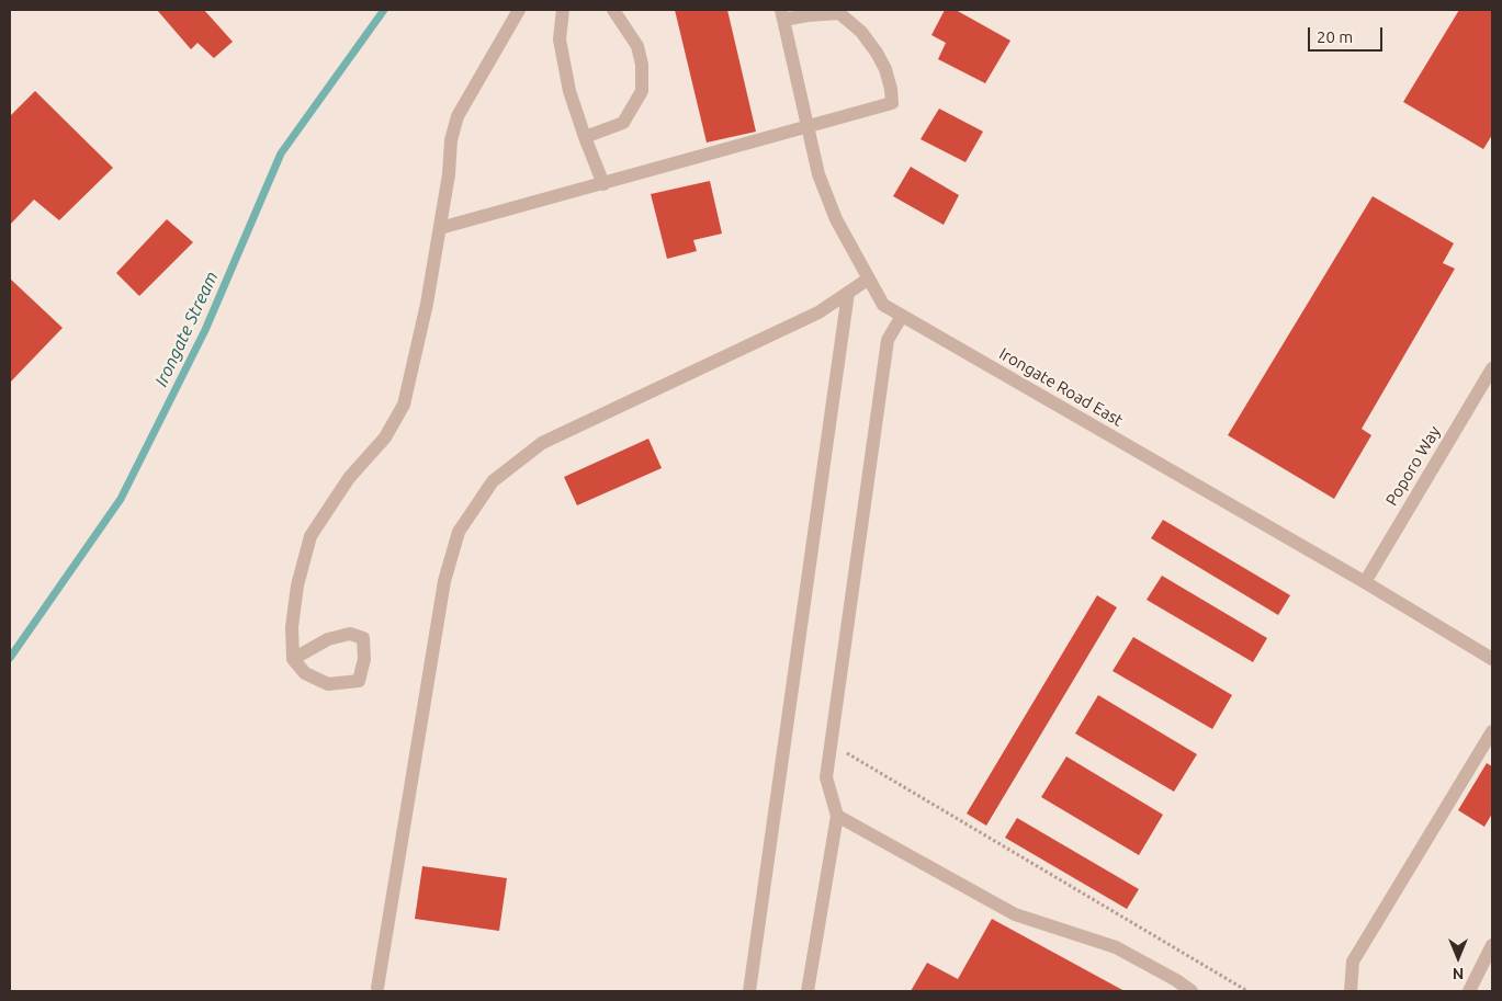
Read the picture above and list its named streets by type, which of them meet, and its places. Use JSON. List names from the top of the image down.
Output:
{
  "streets": {
    "street": ["Irongate Road East", "Poporo Way"]
  },
  "crossings": [
    ["Irongate Road East", "Poporo Way"]
  ],
  "water": ["Irongate Stream"],
  "scale_bar": "20 m",
  "north": "bottom"
}
